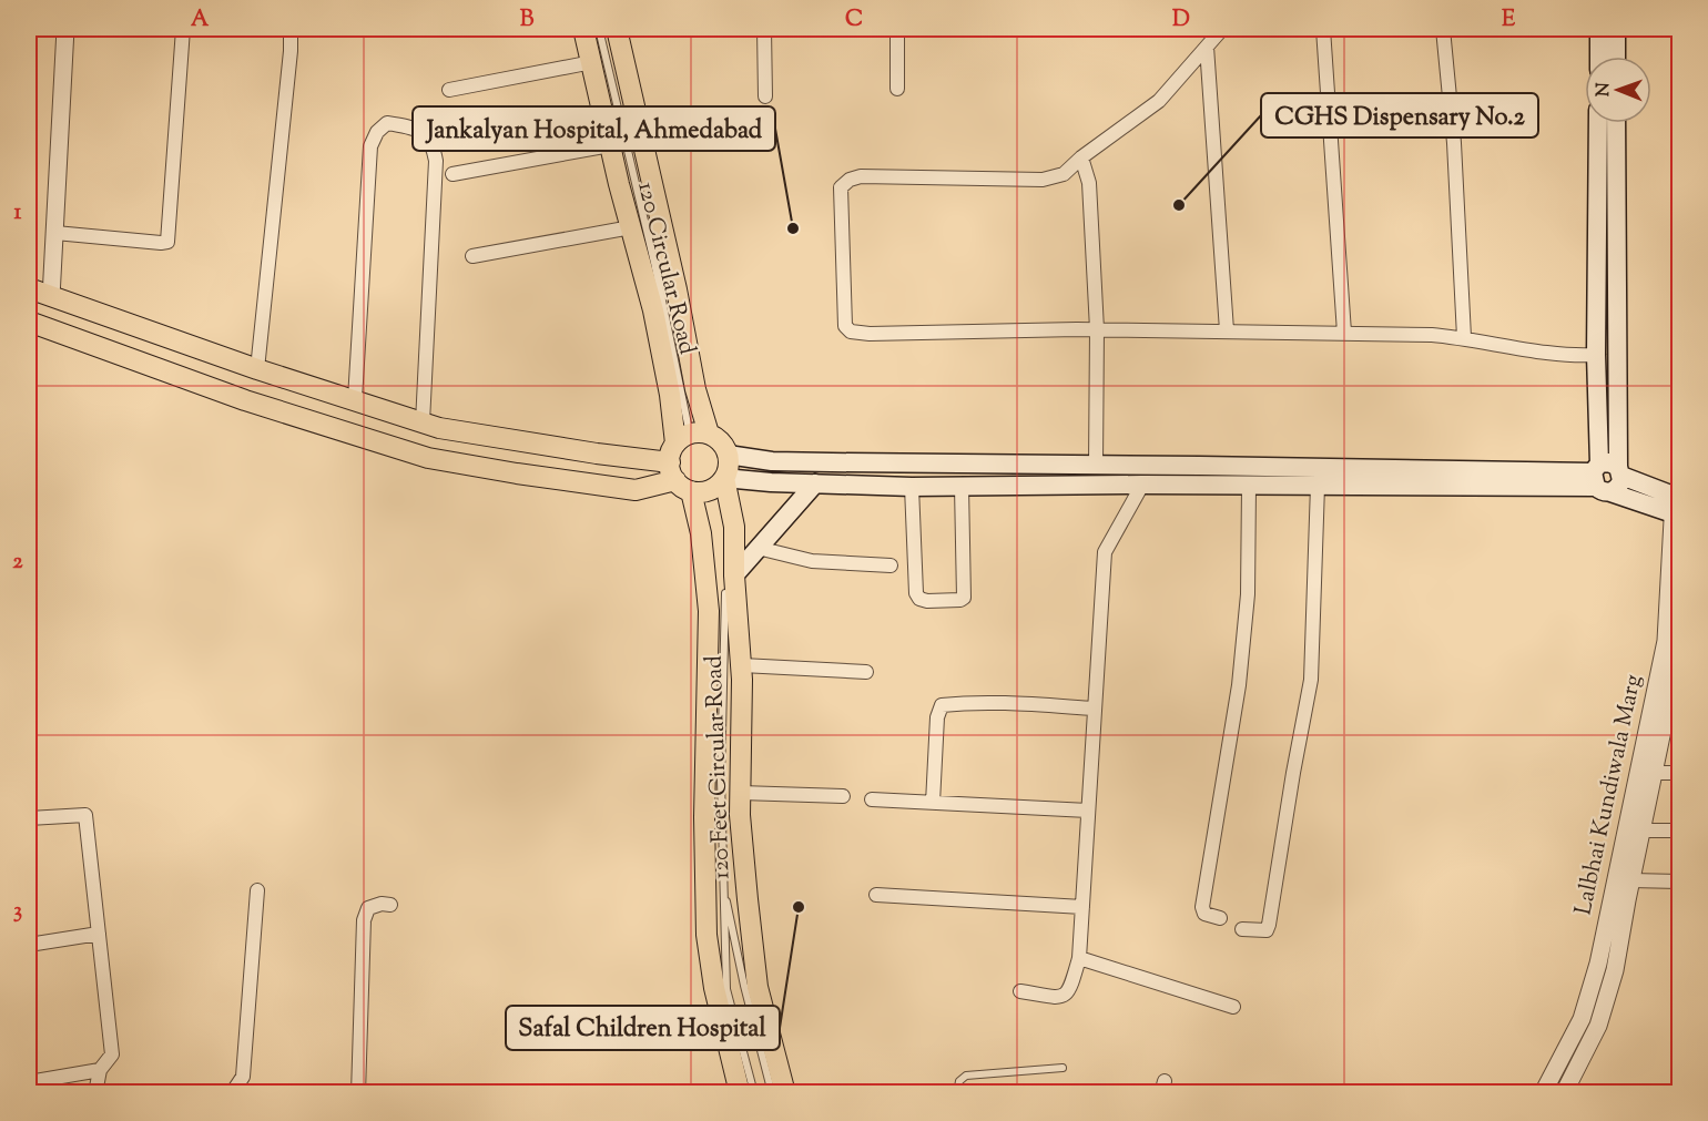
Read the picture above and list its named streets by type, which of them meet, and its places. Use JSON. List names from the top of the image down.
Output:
{
  "streets": {
    "main road": ["120 Circular Road", "120 Feet Circular Road"],
    "street": ["Lalbhai Kundiwala Marg"]
  },
  "crossings": [
    ["120 Circular Road", "120 Feet Circular Road"]
  ],
  "places": ["CGHS Dispensary No.2", "Jankalyan Hospital, Ahmedabad", "Safal Children Hospital"],
  "north": "left",
  "grid": {
    "columns": [
      "A",
      "B",
      "C",
      "D",
      "E"
    ],
    "rows": ["1", "2", "3"]
  }
}
